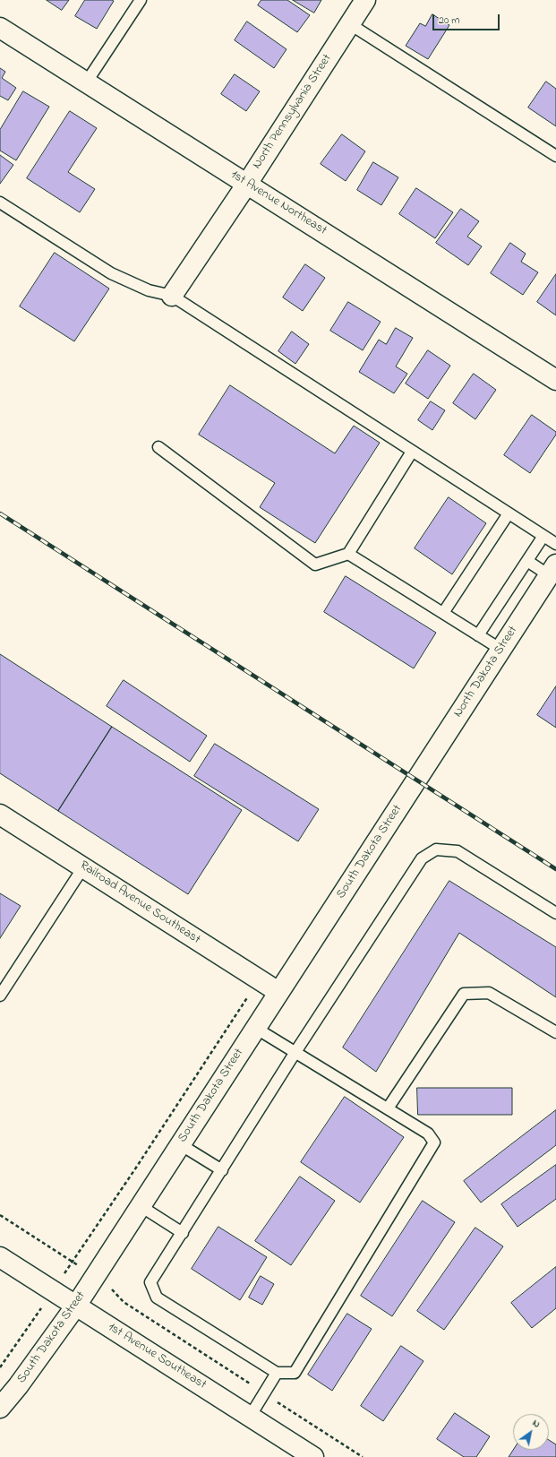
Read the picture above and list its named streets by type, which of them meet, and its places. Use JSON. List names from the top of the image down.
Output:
{
  "streets": {
    "street": [
      "North Pennsylvania Street",
      "1st Avenue Northeast",
      "North Dakota Street",
      "South Dakota Street",
      "Railroad Avenue Southeast",
      "1st Avenue Southeast"
    ]
  },
  "crossings": [
    ["North Pennsylvania Street", "1st Avenue Northeast"],
    ["North Dakota Street", "South Dakota Street"],
    ["South Dakota Street", "Railroad Avenue Southeast"],
    ["South Dakota Street", "1st Avenue Southeast"]
  ],
  "scale_bar": "20 m",
  "north": "top right"
}
